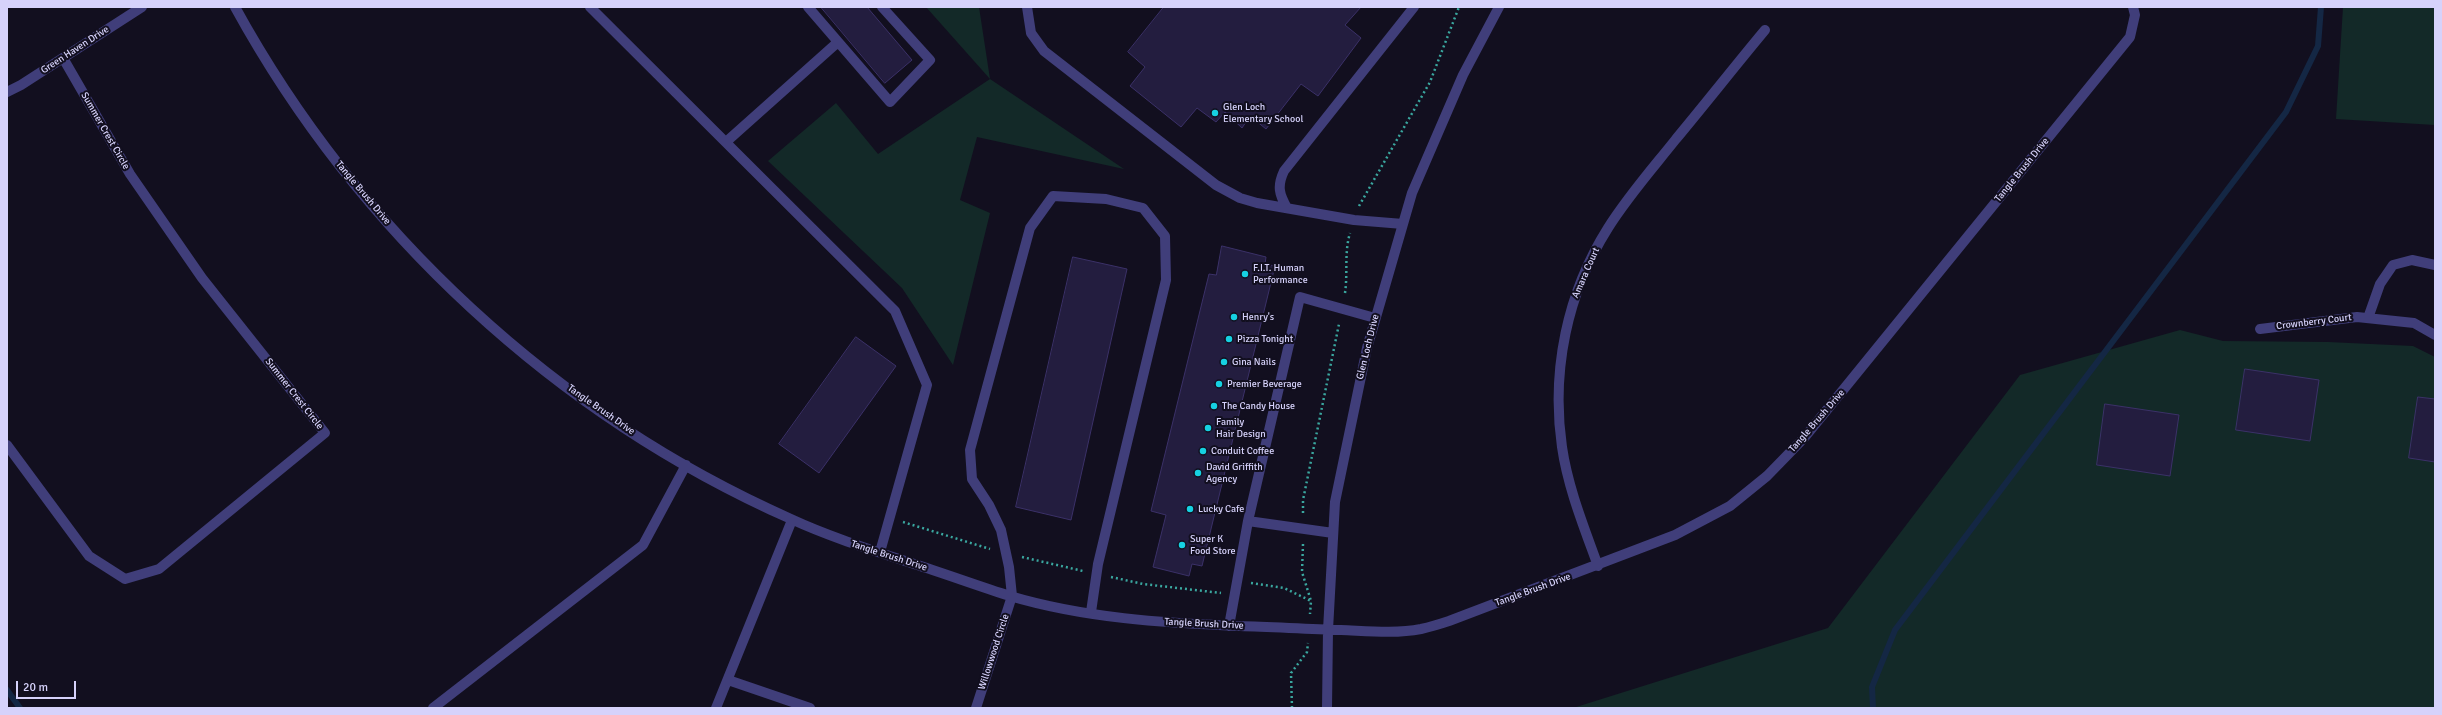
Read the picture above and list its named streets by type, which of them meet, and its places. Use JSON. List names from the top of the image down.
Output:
{
  "streets": {
    "street": [
      "Green Haven Drive",
      "Summer Crest Circle",
      "Tangle Brush Drive",
      "Amara Court",
      "Crownberry Court",
      "Glen Loch Drive",
      "Willowwood Circle"
    ]
  },
  "crossings": [
    ["Green Haven Drive", "Summer Crest Circle"],
    ["Tangle Brush Drive", "Amara Court"],
    ["Tangle Brush Drive", "Glen Loch Drive"],
    ["Tangle Brush Drive", "Willowwood Circle"]
  ],
  "places": [
    "Glen Loch Elementary School",
    "F.I.T. Human Performance",
    "Henry's",
    "Pizza Tonight",
    "Gina Nails",
    "Premier Beverage",
    "The Candy House",
    "Family Hair Design",
    "Conduit Coffee",
    "David Griffith Agency",
    "Lucky Cafe",
    "Super K Food Store"
  ],
  "scale_bar": "20 m"
}
